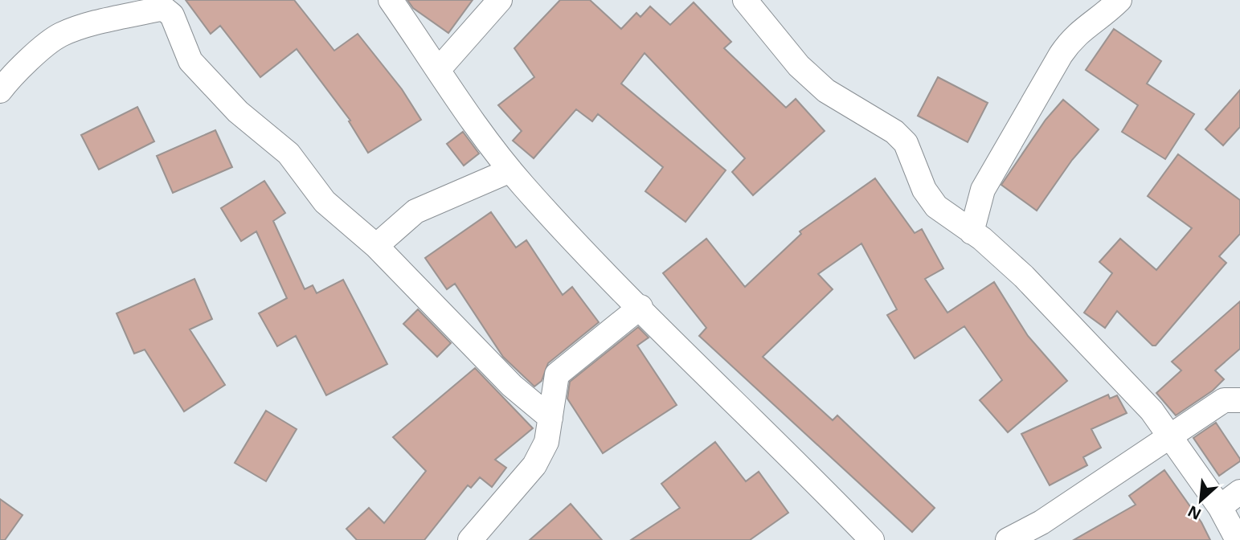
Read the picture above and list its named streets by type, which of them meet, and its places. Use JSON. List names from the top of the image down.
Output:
{
  "north": "bottom left"
}
